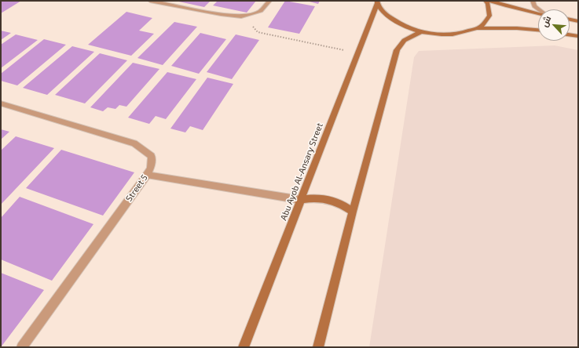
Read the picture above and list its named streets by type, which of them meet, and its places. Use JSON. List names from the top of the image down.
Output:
{
  "streets": {
    "street": ["Abu Ayob Al-Ansary Street", "Street 5"]
  },
  "north": "top left"
}
